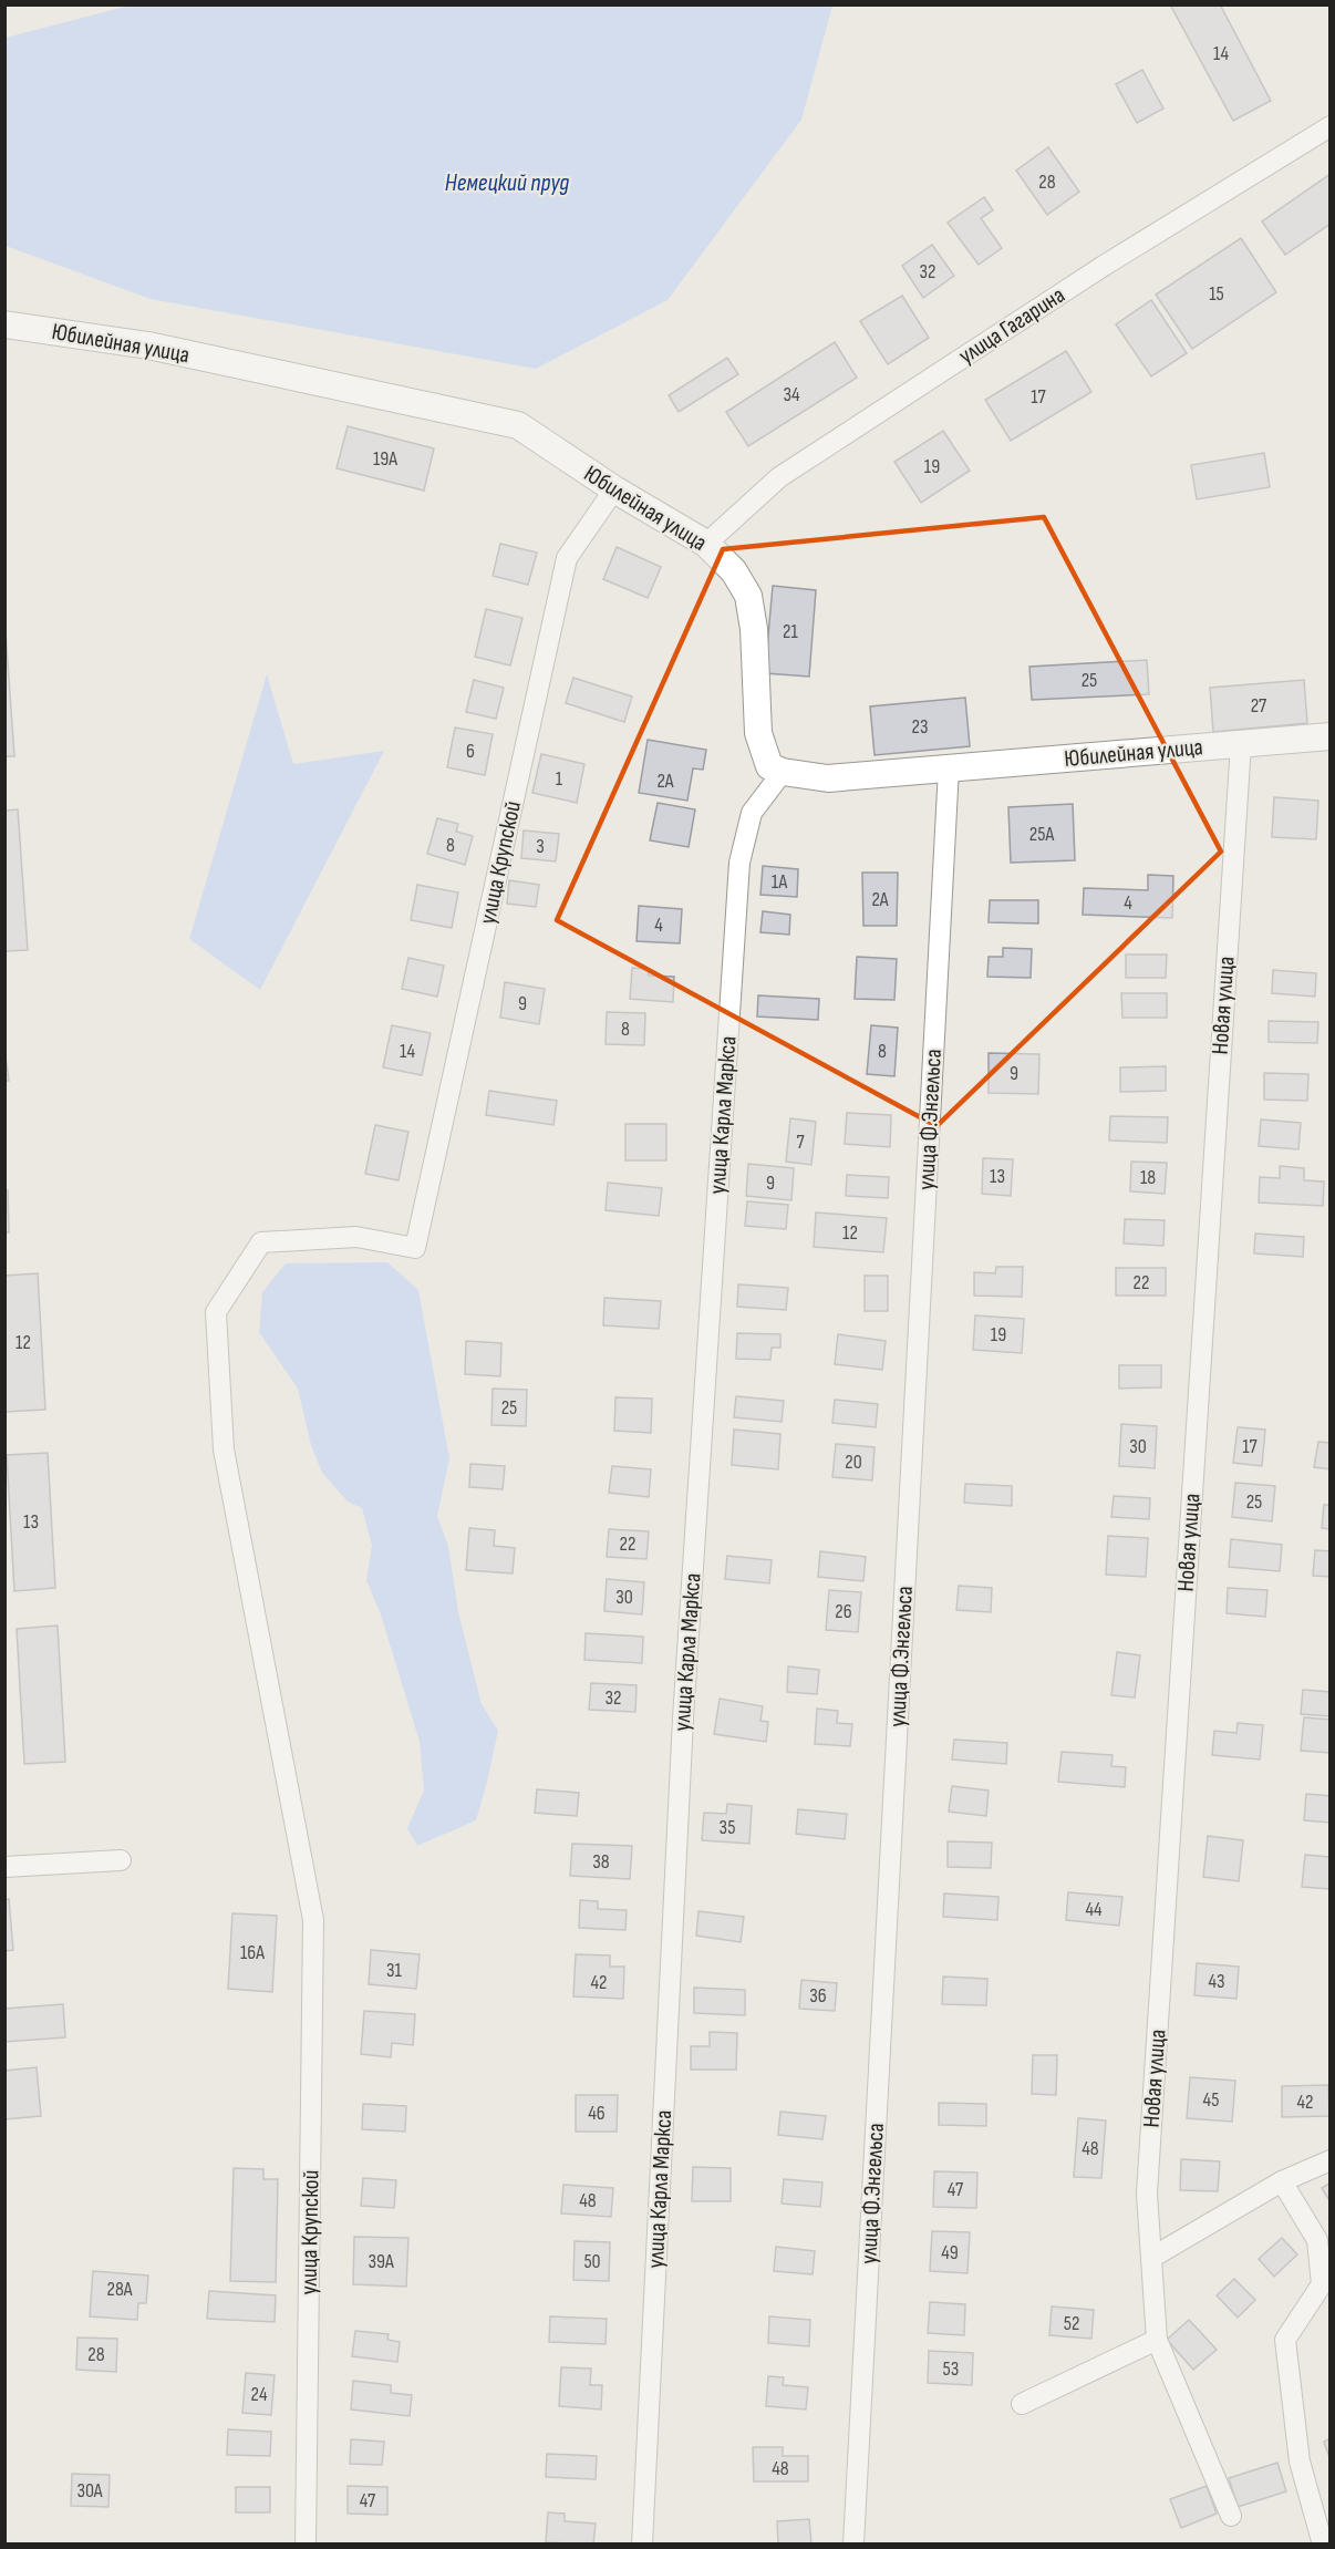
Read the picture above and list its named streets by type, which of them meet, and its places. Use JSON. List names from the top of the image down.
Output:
{
  "streets": {
    "street": [
      "улица Гагарина",
      "Юбилейная улица",
      "улица Крупской",
      "Новая улица",
      "улица Карла Маркса",
      "улица Ф.Энгельса"
    ]
  },
  "crossings": [
    ["улица Гагарина", "Юбилейная улица"],
    ["Юбилейная улица", "улица Крупской"],
    ["Юбилейная улица", "Новая улица"],
    ["Юбилейная улица", "улица Карла Маркса"],
    ["Юбилейная улица", "улица Ф.Энгельса"]
  ],
  "water": ["Немецкий пруд"],
  "house_numbers": [
    "14",
    "28",
    "32",
    "15",
    "34",
    "17",
    "19А",
    "19",
    "21",
    "25",
    "27",
    "23",
    "6",
    "1",
    "2А",
    "25А",
    "8",
    "3",
    "1А",
    "2А",
    "4",
    "4",
    "9",
    "8",
    "14",
    "8",
    "9",
    "7",
    "13",
    "18",
    "9",
    "12",
    "22",
    "19",
    "12",
    "25",
    "30",
    "17",
    "20",
    "25",
    "13",
    "22",
    "30",
    "26",
    "32",
    "35",
    "38",
    "44",
    "16А",
    "31",
    "43",
    "42",
    "36",
    "45",
    "42",
    "46",
    "48",
    "47",
    "48",
    "49",
    "39А",
    "50",
    "28А",
    "52",
    "28",
    "53",
    "24",
    "48",
    "30А",
    "47"
  ]
}
